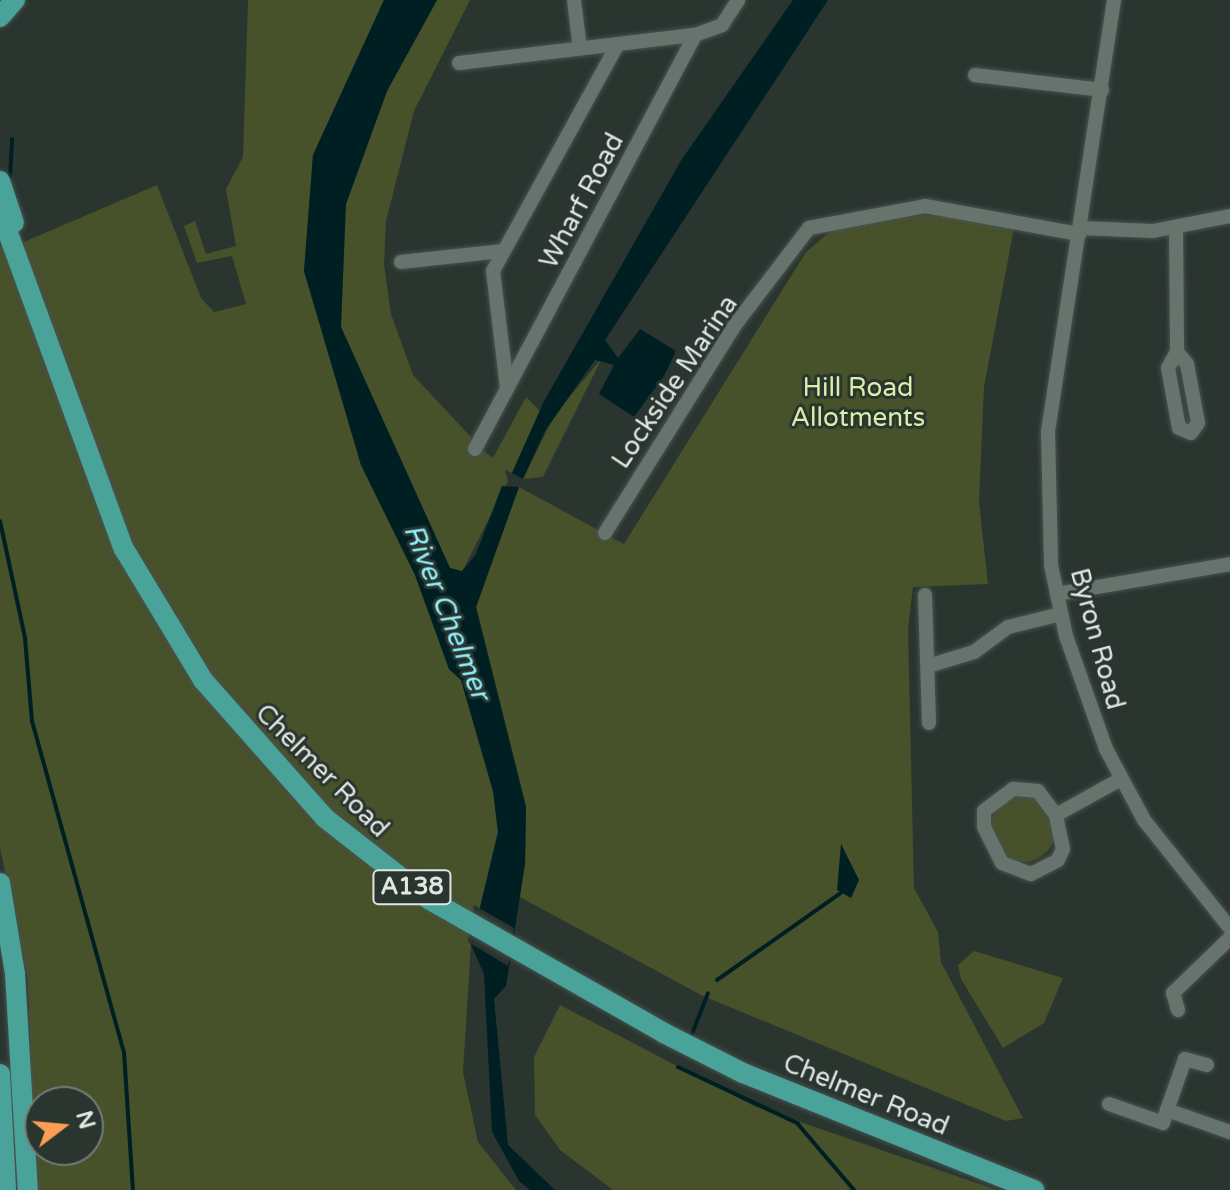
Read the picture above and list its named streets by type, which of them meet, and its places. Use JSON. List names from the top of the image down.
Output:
{
  "streets": {
    "main road": ["Chelmer Road", "A138"],
    "street": ["Wharf Road", "Lockside Marina", "Byron Road"]
  },
  "crossings": [
    ["Lockside Marina", "Byron Road"],
    ["Chelmer Road", "A138"]
  ],
  "water": ["River Chelmer"],
  "parks": ["Hill Road Allotments"],
  "north": "right"
}
